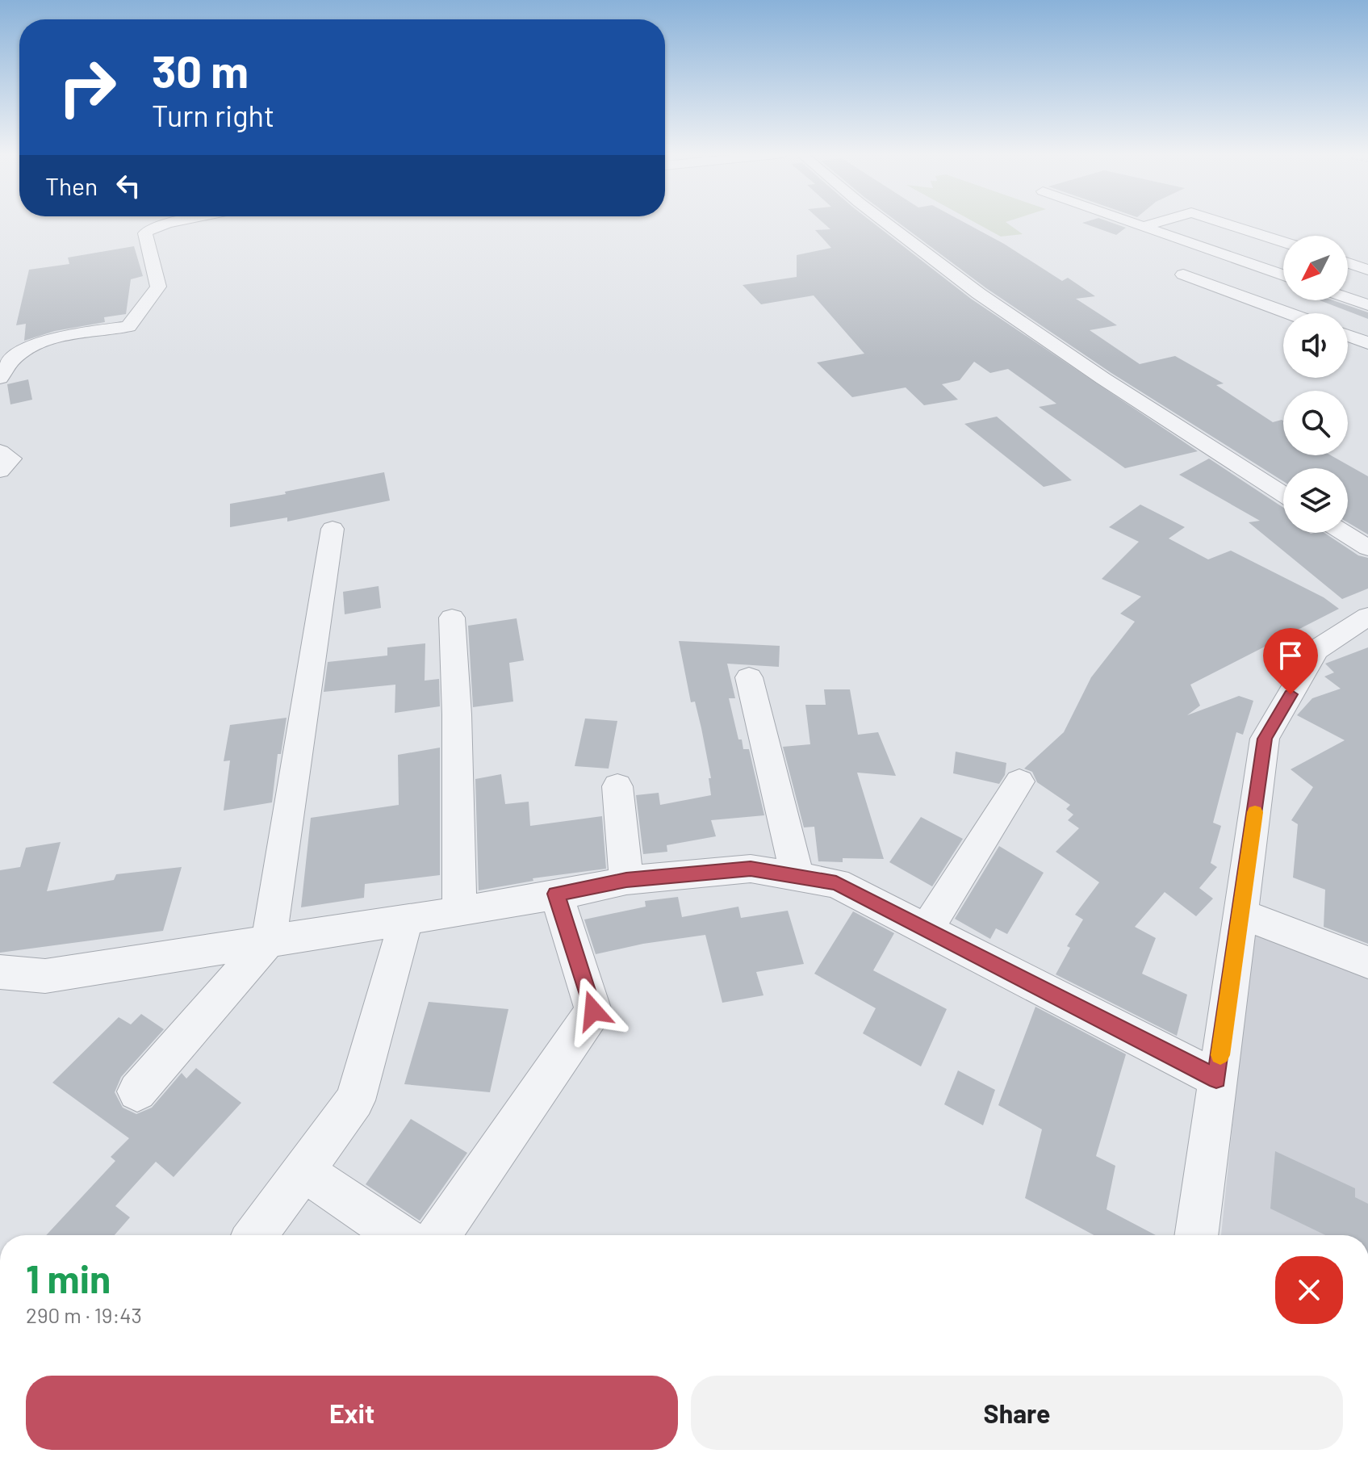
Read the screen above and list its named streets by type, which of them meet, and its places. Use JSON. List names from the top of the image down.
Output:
{
  "north": "bottom left",
  "page": {
    "turn": ["30 m", "Turn right"],
    "then": "Then",
    "heading": ["1 min", "290 m · 19:43"],
    "buttons": ["Exit", "Share"]
  }
}
